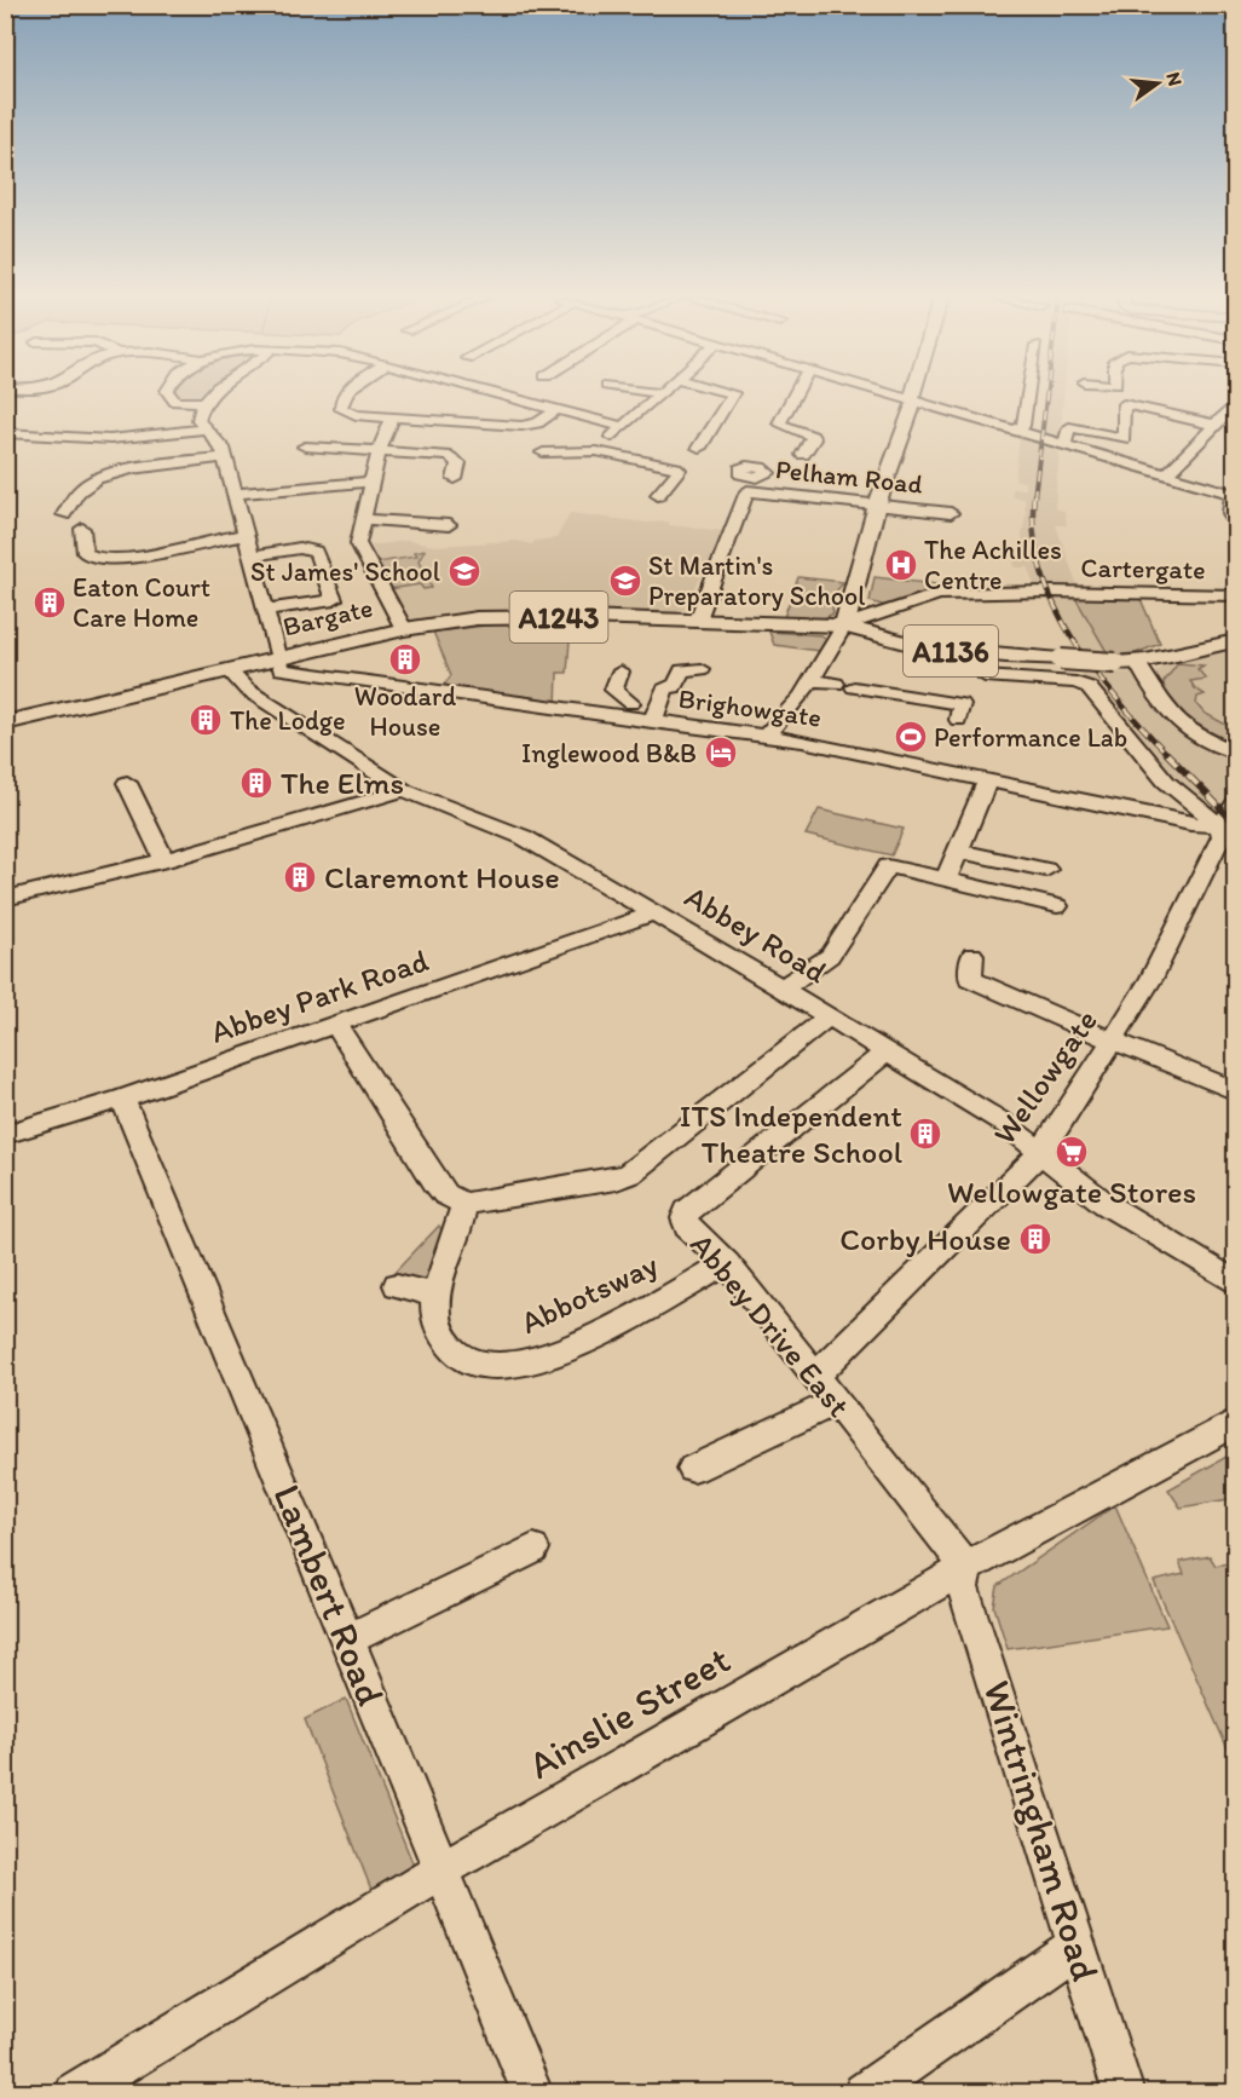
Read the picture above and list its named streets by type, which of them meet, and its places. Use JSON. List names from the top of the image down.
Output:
{
  "streets": {
    "main road": ["Bargate", "A1243", "A1136"],
    "street": [
      "Pelham Road",
      "Cartergate",
      "Brighowgate",
      "Abbey Road",
      "Abbey Park Road",
      "Wellowgate",
      "Abbotsway",
      "Abbey Drive East",
      "Lambert Road",
      "Ainslie Street",
      "Wintringham Road"
    ]
  },
  "crossings": [
    ["Pelham Road", "Bargate"],
    ["Cartergate", "Bargate"],
    ["Cartergate", "A1136"],
    ["Bargate", "A1136"],
    ["Bargate", "Brighowgate"],
    ["Bargate", "Abbey Road"],
    ["Brighowgate", "Wellowgate"],
    ["Abbey Road", "Abbey Park Road"],
    ["Abbey Road", "Wellowgate"],
    ["Abbey Road", "Abbey Drive East"],
    ["Abbey Park Road", "Lambert Road"],
    ["Wellowgate", "Abbey Drive East"],
    ["Abbotsway", "Abbey Drive East"],
    ["Abbey Drive East", "Ainslie Street"],
    ["Abbey Drive East", "Wintringham Road"],
    ["Lambert Road", "Ainslie Street"],
    ["Ainslie Street", "Wintringham Road"]
  ],
  "places": {
    "hospital": ["The Achilles Centre"],
    "school or university": ["St James' School", "St Martin's Preparatory School"],
    "building": [
      "Eaton Court Care Home",
      "Woodard House",
      "The Lodge",
      "The Elms",
      "Claremont House",
      "ITS Independent Theatre School",
      "Corby House"
    ],
    "sports": ["Performance Lab"],
    "hotel": ["Inglewood B&B"],
    "supermarket": ["Wellowgate Stores"]
  },
  "north": "right"
}
